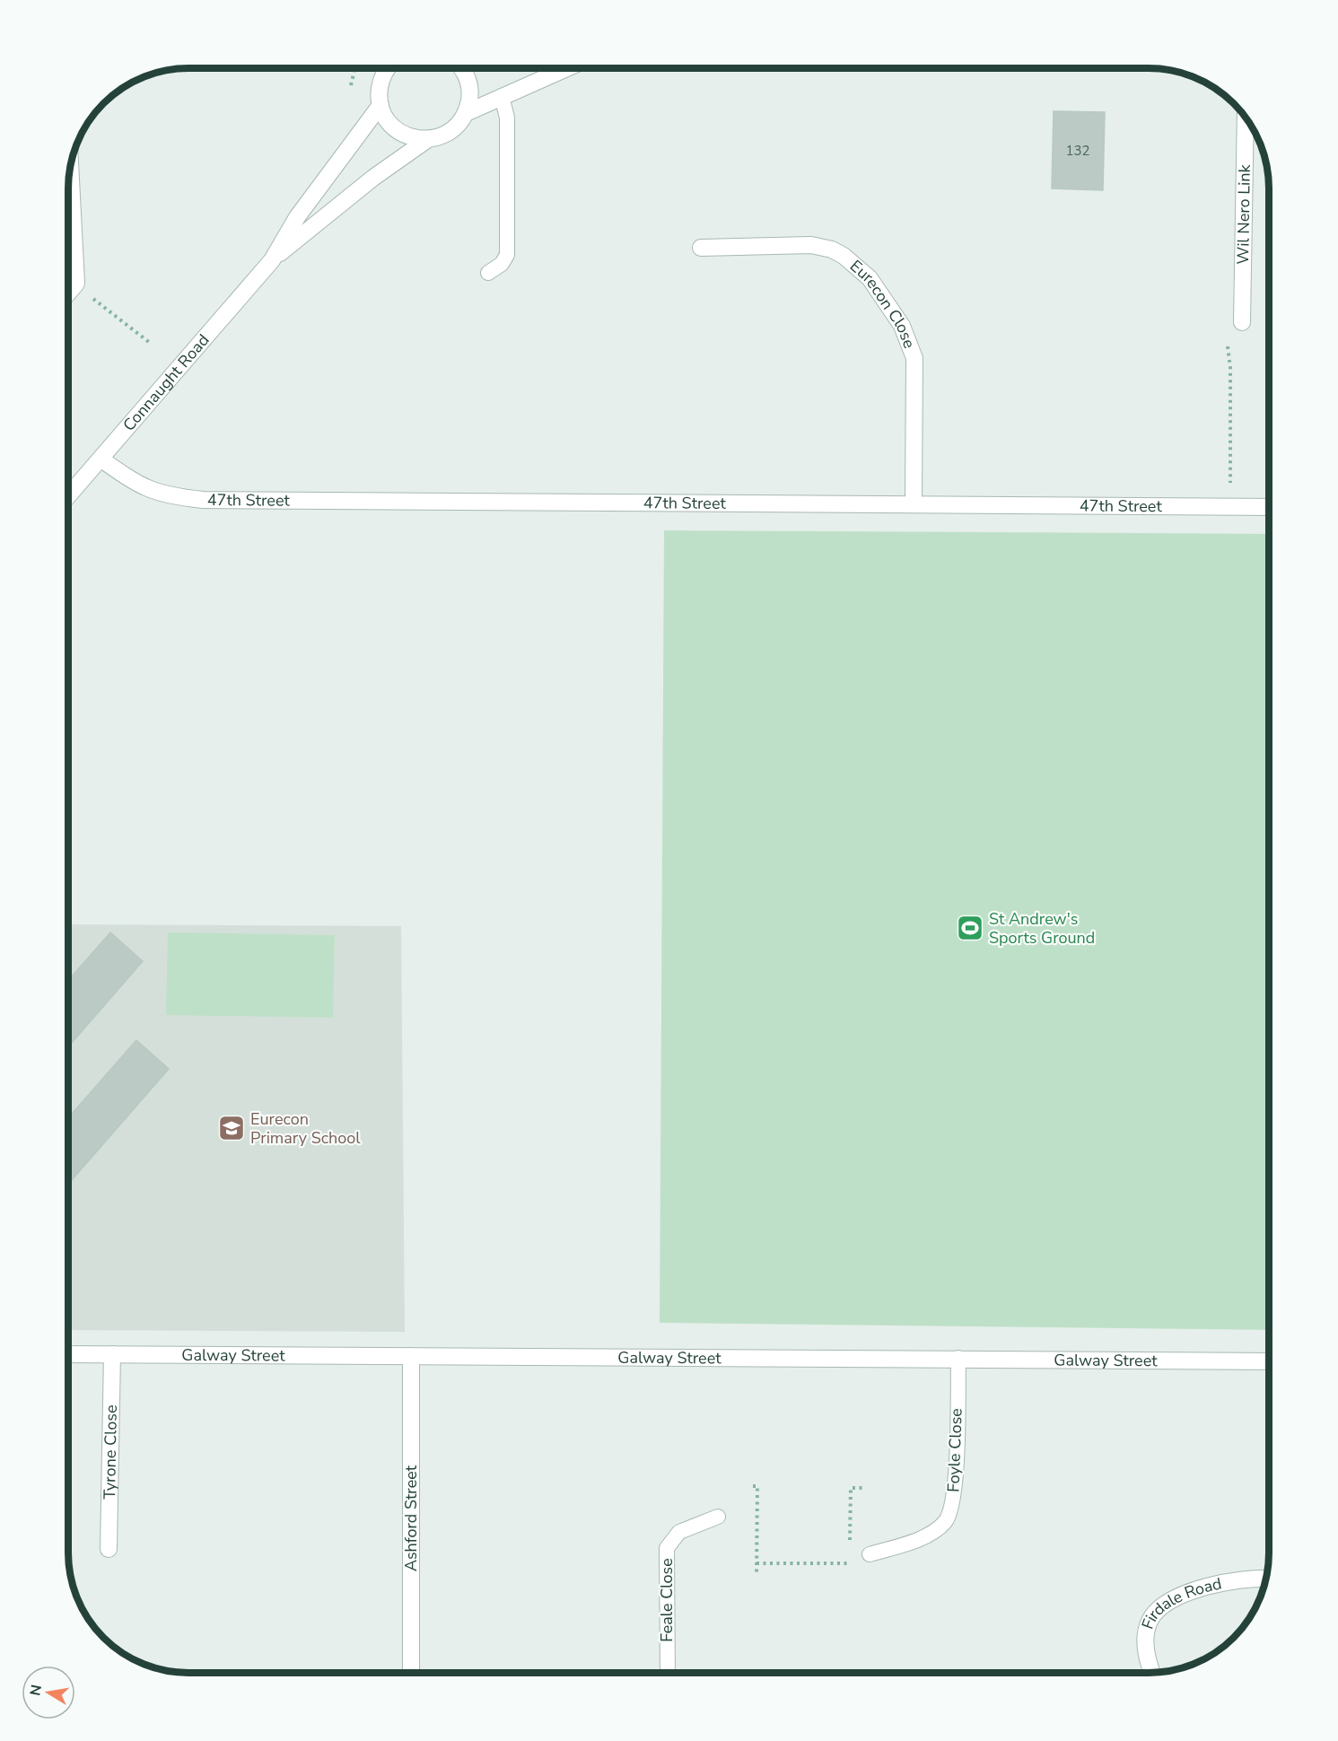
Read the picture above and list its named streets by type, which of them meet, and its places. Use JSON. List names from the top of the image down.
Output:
{
  "streets": {
    "street": [
      "Wil Nero Link",
      "Eurecon Close",
      "Connaught Road",
      "47th Street",
      "Galway Street",
      "Tyrone Close",
      "Ashford Street",
      "Firdale Road"
    ],
    "lane": ["Foyle Close", "Feale Close"]
  },
  "crossings": [
    ["Eurecon Close", "47th Street"],
    ["Connaught Road", "47th Street"],
    ["Galway Street", "Foyle Close"],
    ["Galway Street", "Tyrone Close"],
    ["Galway Street", "Ashford Street"]
  ],
  "places": {
    "sports": ["St Andrew's Sports Ground"],
    "school or university": ["Eurecon Primary School"]
  },
  "house_numbers": ["132"],
  "north": "left"
}
